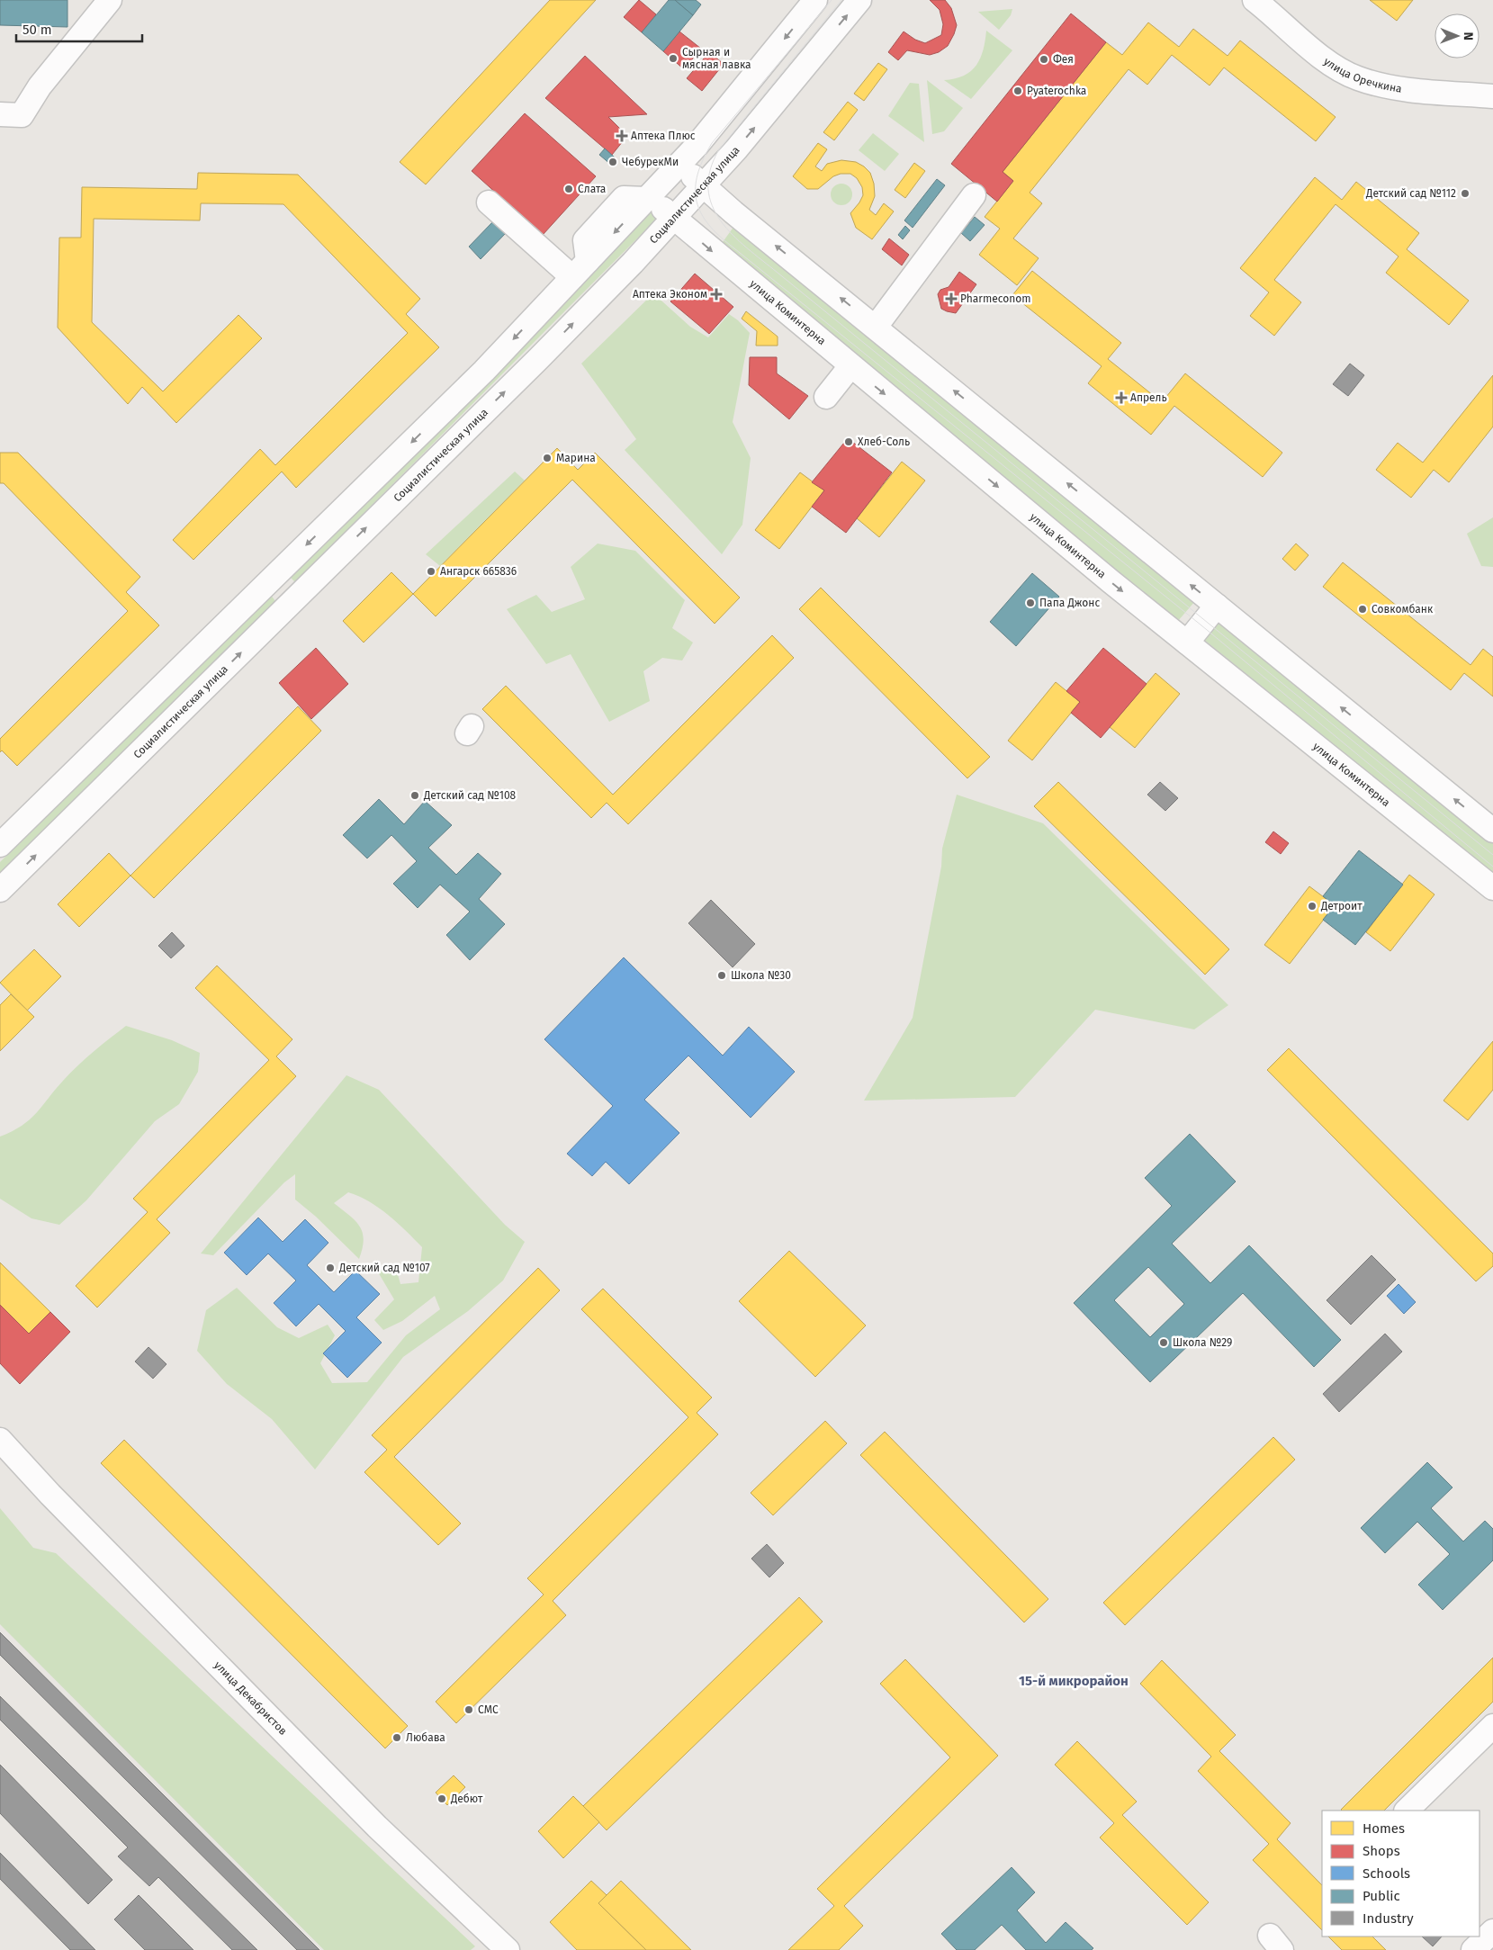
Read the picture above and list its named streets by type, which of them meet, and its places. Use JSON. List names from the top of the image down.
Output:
{
  "streets": {
    "street": [
      "улица Оречкина",
      "Социалистическая улица",
      "улица Коминтерна",
      "улица Декабристов"
    ]
  },
  "crossings": [
    ["Социалистическая улица", "улица Коминтерна"]
  ],
  "districts": ["15-й микрорайон"],
  "places": {
    "other": [
      "Сырная и мясная лавка",
      "Фея",
      "Pyaterochka",
      "ЧебурекМи",
      "Слата",
      "Детский сад №112",
      "Хлеб-Соль",
      "Марина",
      "Ангарск 665836",
      "Папа Джонс",
      "Совкомбанк",
      "Детский сад №108",
      "Детроит",
      "Школа №30",
      "Детский сад №107",
      "Школа №29",
      "СМС",
      "Любава",
      "Дебют"
    ],
    "health": [
      "Аптека Плюс",
      "Аптека Эконом",
      "Pharmeconom",
      "Апрель"
    ]
  },
  "legend": [
    "Homes",
    "Shops",
    "Schools",
    "Public",
    "Industry"
  ],
  "scale_bar": "50 m",
  "north": "right"
}
